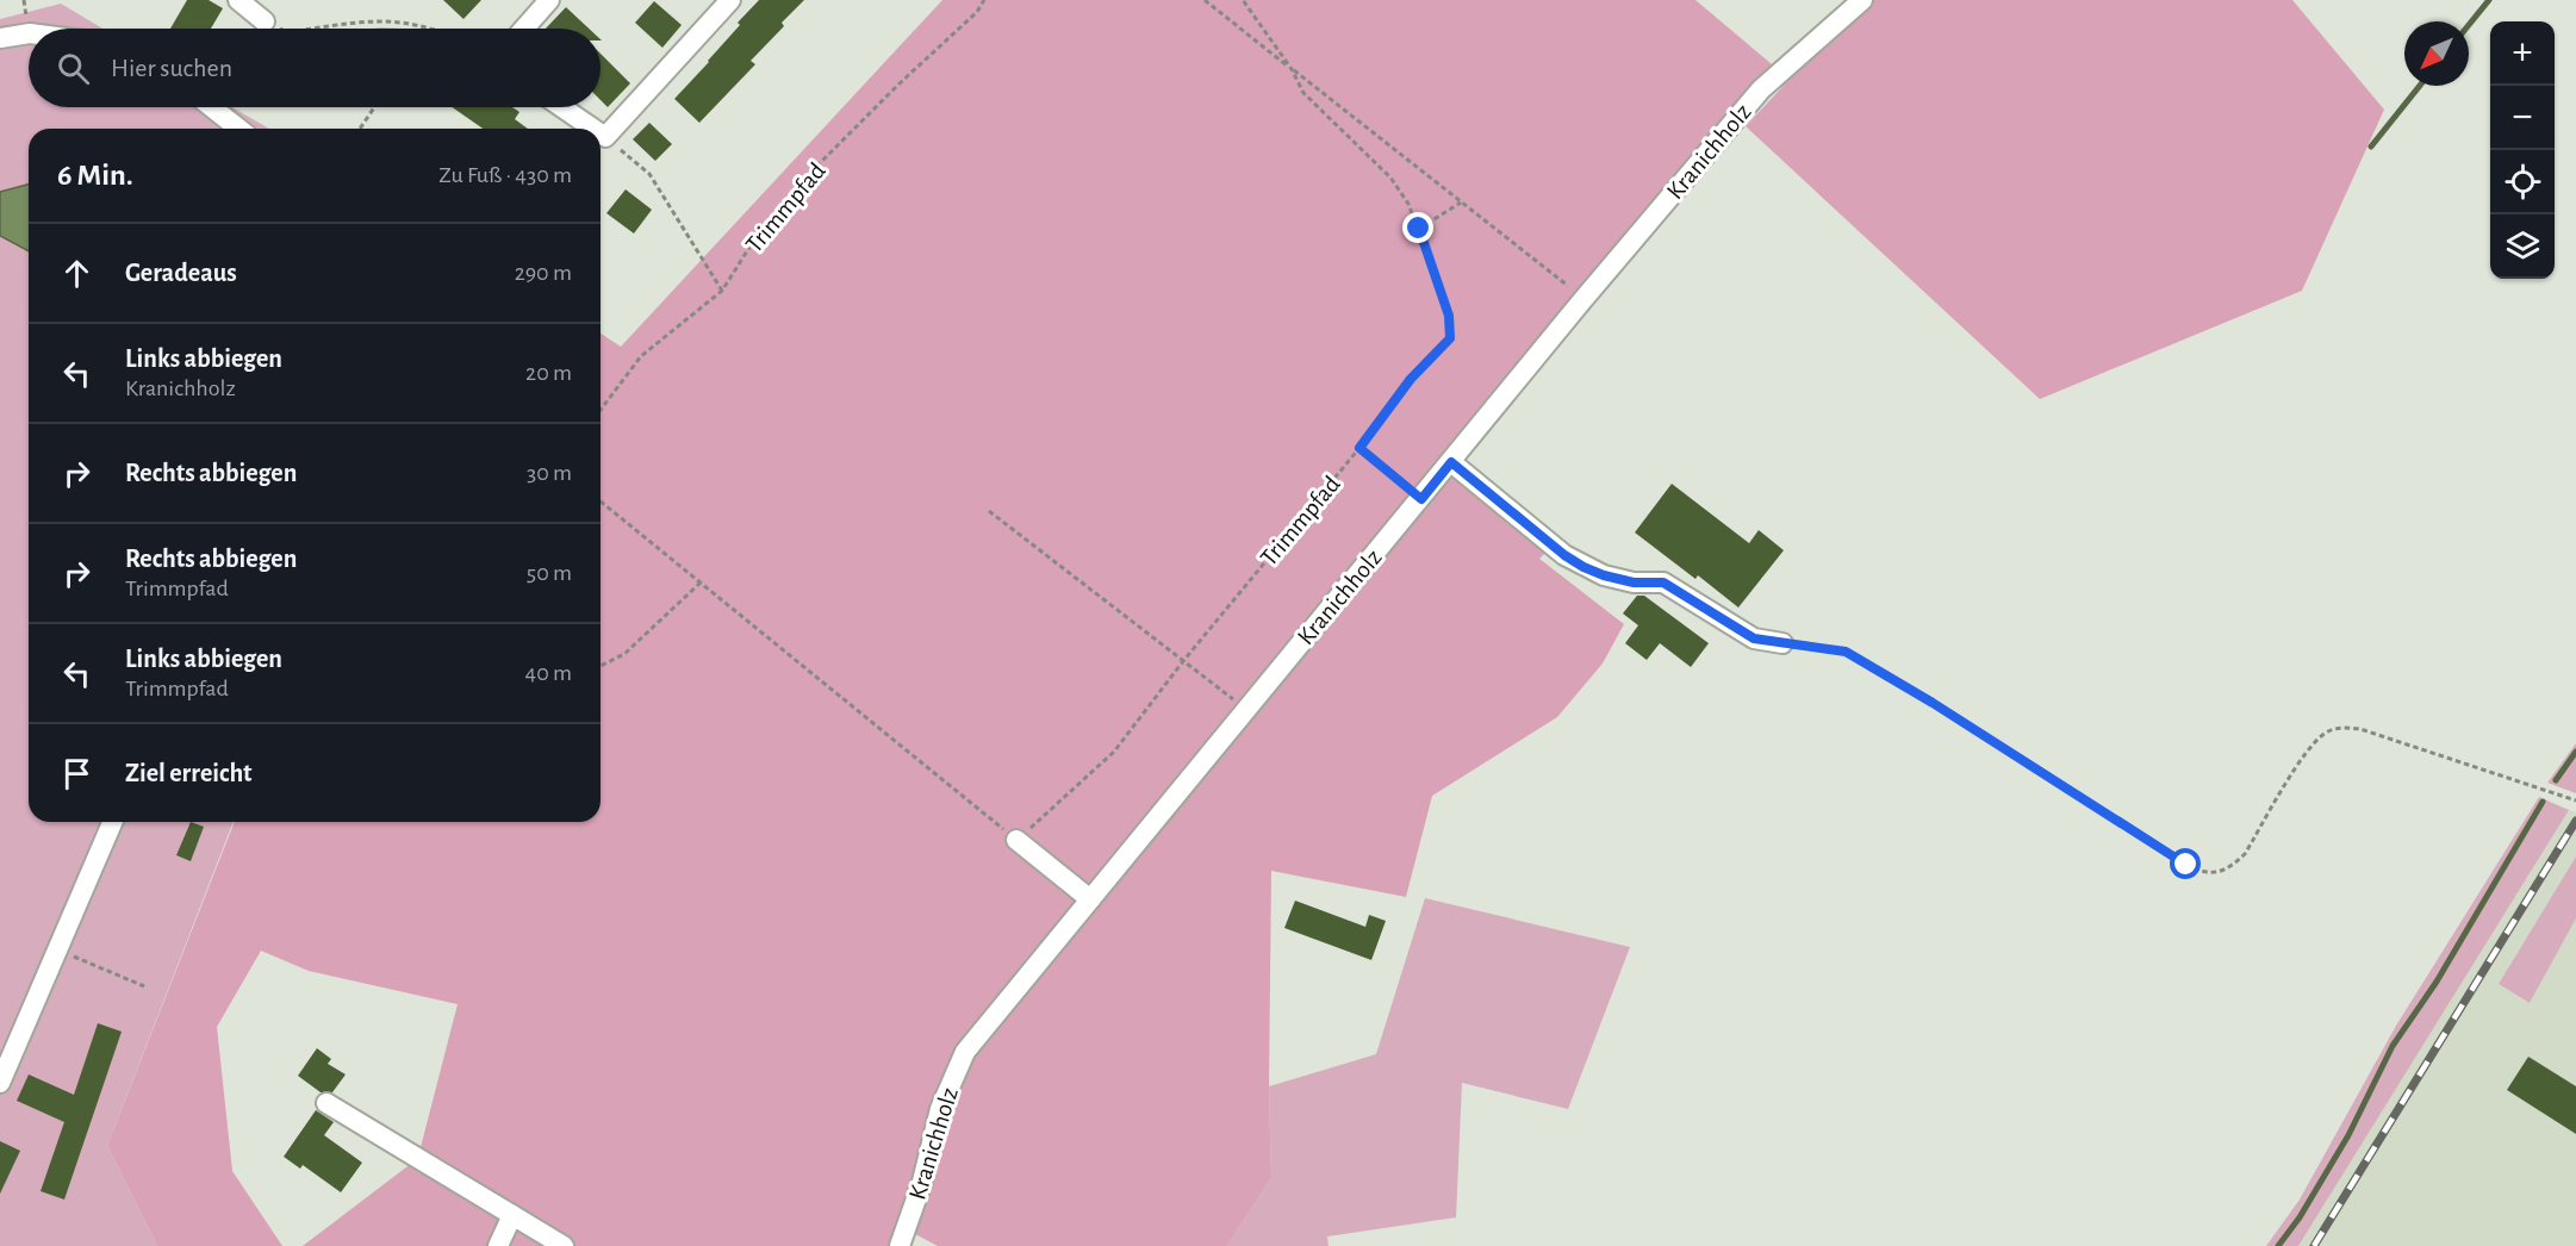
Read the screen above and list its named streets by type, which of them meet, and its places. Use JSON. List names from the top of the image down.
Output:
{
  "streets": {
    "street": ["Kranichholz"],
    "path": ["Trimmpfad"]
  },
  "north": "bottom left",
  "page": {
    "map_buttons": ["+", "−"],
    "search": "Hier suchen",
    "heading": ["6 Min.", "Zu Fuß · 430 m"],
    "list": [
      ["Geradeaus", "290 m"],
      ["Links abbiegen", "Kranichholz", "20 m"],
      ["Rechts abbiegen", "30 m"],
      ["Rechts abbiegen", "Trimmpfad", "50 m"],
      ["Links abbiegen", "Trimmpfad", "40 m"],
      "Ziel erreicht"
    ]
  }
}
